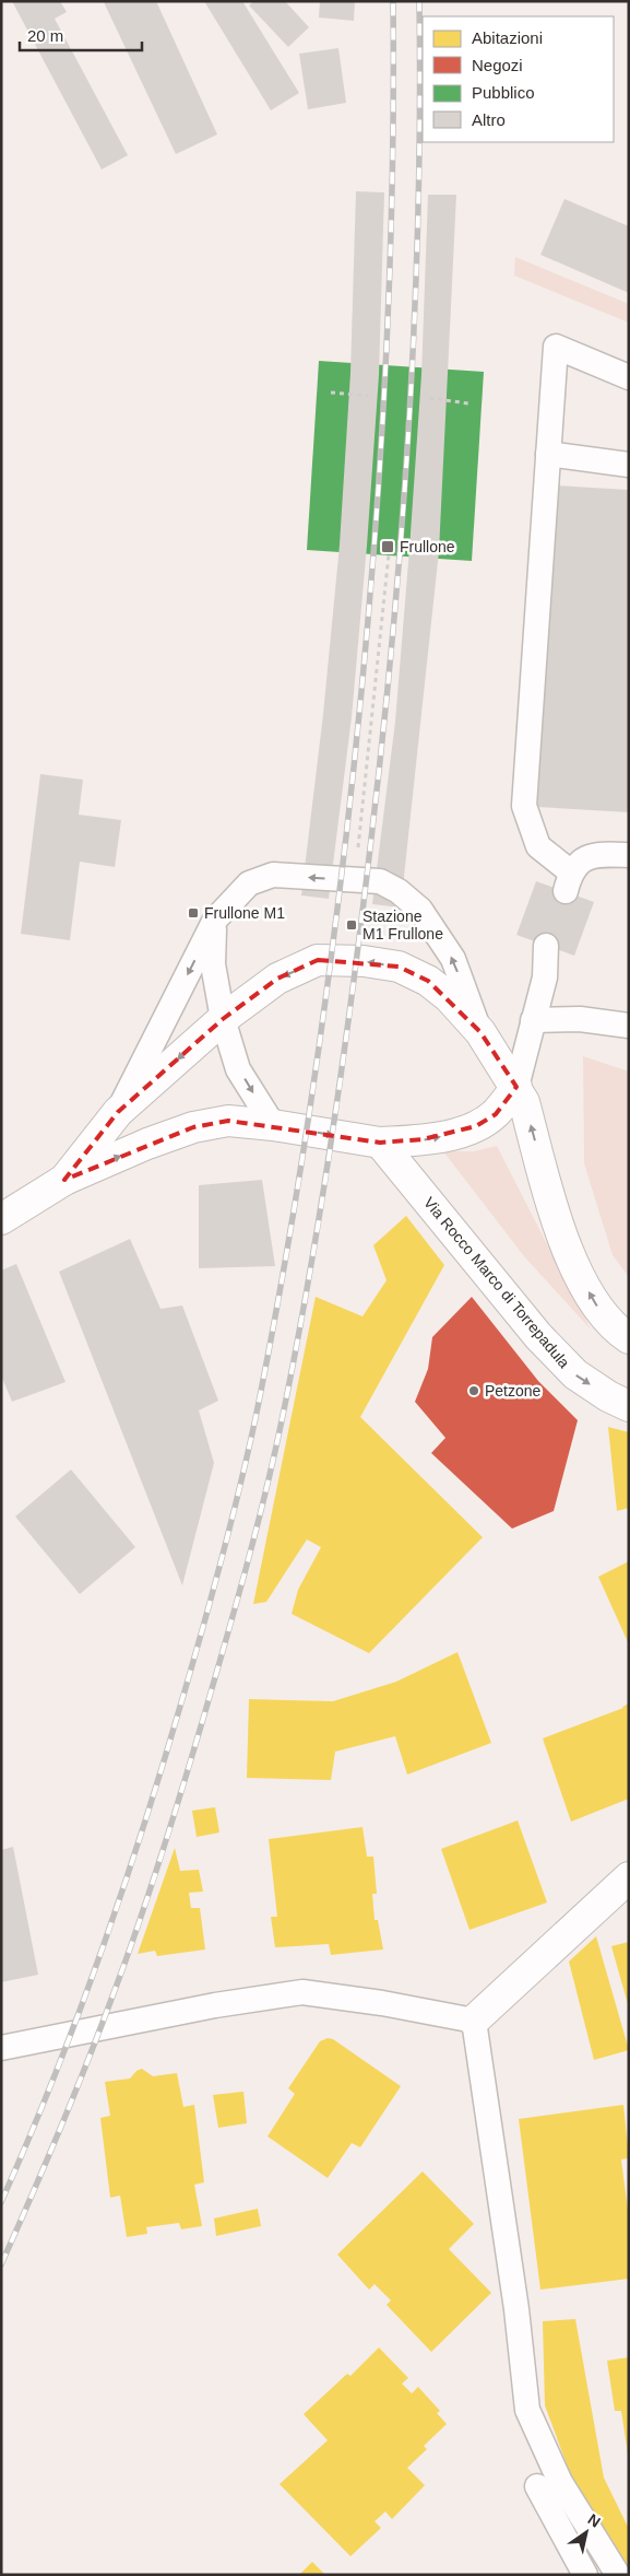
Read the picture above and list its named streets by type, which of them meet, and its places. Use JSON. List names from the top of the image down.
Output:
{
  "streets": {
    "main road": ["Via Rocco Marco di Torrepadula"]
  },
  "places": {
    "transit": ["Frullone", "Frullone M1", "Stazione M1 Frullone"],
    "other": ["Petzone"]
  },
  "legend": [
    "Abitazioni",
    "Negozi",
    "Pubblico",
    "Altro"
  ],
  "scale_bar": "20 m",
  "north": "top right"
}
